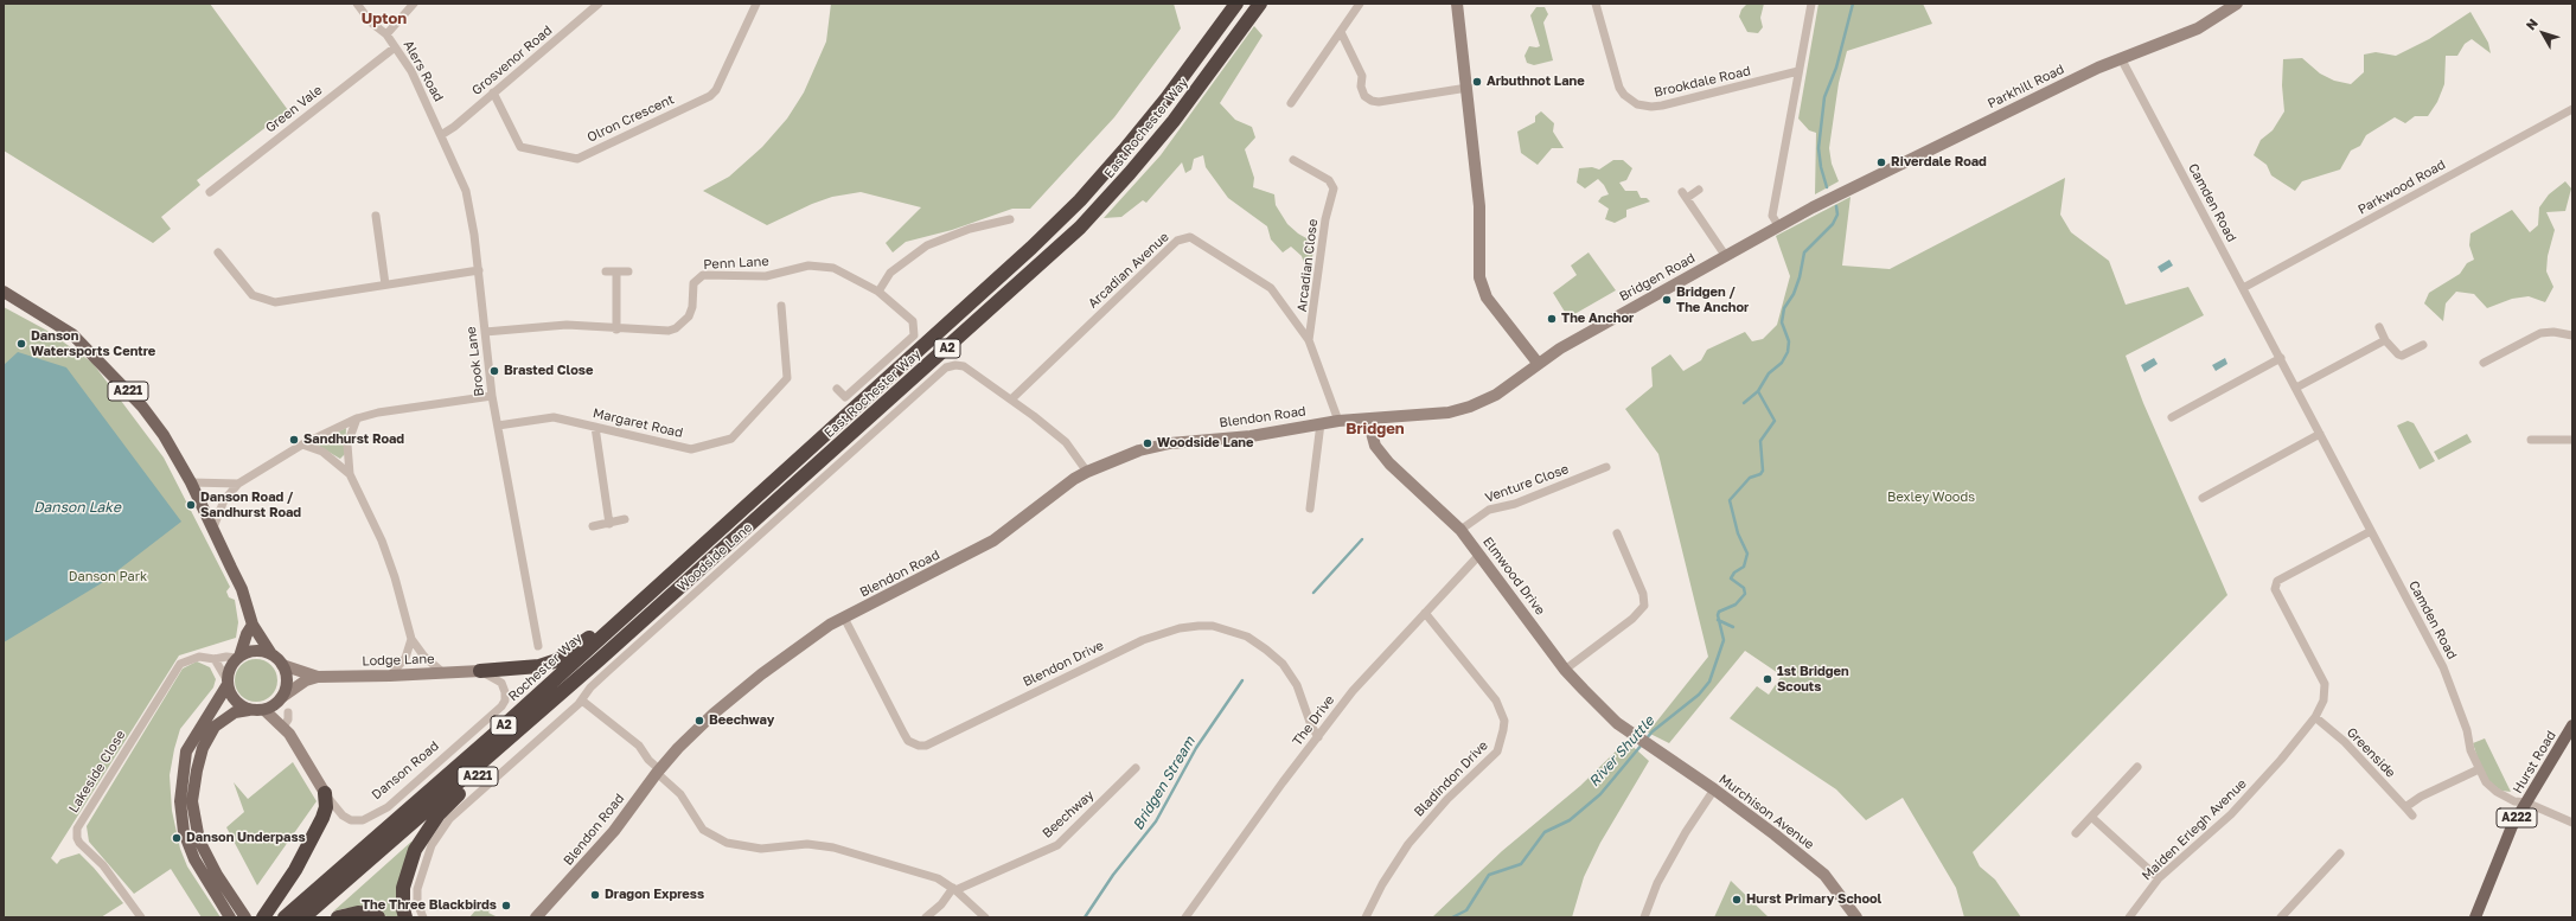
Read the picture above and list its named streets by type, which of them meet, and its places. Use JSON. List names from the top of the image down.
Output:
{
  "streets": {
    "highway": [
      "East Rochester Way",
      "A2",
      "A221",
      "Rochester Way"
    ],
    "main road": [
      "Parkhill Road",
      "Bridgen Road",
      "Blendon Road",
      "Elmwood Drive",
      "Lodge Lane",
      "Hurst Road",
      "Danson Road",
      "Murchison Avenue",
      "A222"
    ],
    "street": [
      "Grosvenor Road",
      "Alers Road",
      "Brookdale Road",
      "Green Vale",
      "Olron Crescent",
      "Parkwood Road",
      "Camden Road",
      "Penn Lane",
      "Arcadian Close",
      "Arcadian Avenue",
      "Brook Lane",
      "Margaret Road",
      "Venture Close",
      "Woodside Lane",
      "Blendon Drive",
      "The Drive",
      "Greenside",
      "Lakeside Close",
      "Bladindon Drive",
      "Beechway",
      "Maiden Erlegh Avenue"
    ]
  },
  "crossings": [
    ["Grosvenor Road", "Alers Road"],
    ["Grosvenor Road", "Olron Crescent"],
    ["Grosvenor Road", "Brook Lane"],
    ["Alers Road", "Green Vale"],
    ["Alers Road", "Brook Lane"],
    ["Parkhill Road", "Camden Road"],
    ["Parkhill Road", "Bridgen Road"],
    ["East Rochester Way", "A2"],
    ["East Rochester Way", "A221"],
    ["East Rochester Way", "Rochester Way"],
    ["Parkwood Road", "Camden Road"],
    ["Camden Road", "Hurst Road"],
    ["Camden Road", "Maiden Erlegh Avenue"],
    ["Arcadian Close", "Arcadian Avenue"],
    ["Arcadian Avenue", "Blendon Road"],
    ["Arcadian Avenue", "Woodside Lane"],
    ["Bridgen Road", "Blendon Road"],
    ["Bridgen Road", "Elmwood Drive"],
    ["A2", "A221"],
    ["Brook Lane", "Margaret Road"],
    ["A221", "Lodge Lane"],
    ["A221", "Danson Road"],
    ["A221", "Lakeside Close"],
    ["Blendon Road", "Woodside Lane"],
    ["Blendon Road", "Elmwood Drive"],
    ["Blendon Road", "Blendon Drive"],
    ["Venture Close", "Elmwood Drive"],
    ["Elmwood Drive", "The Drive"],
    ["Elmwood Drive", "Murchison Avenue"],
    ["Lodge Lane", "Danson Road"],
    ["Lodge Lane", "Lakeside Close"],
    ["Blendon Drive", "The Drive"],
    ["The Drive", "Bladindon Drive"],
    ["Greenside", "Maiden Erlegh Avenue"],
    ["Danson Road", "Lakeside Close"]
  ],
  "districts": ["Upton", "Bridgen"],
  "water": ["Danson Lake", "River Shuttle", "Bridgen Stream"],
  "parks": ["Bexley Woods", "Danson Park"],
  "places": [
    "Arbuthnot Lane",
    "Riverdale Road",
    "Bridgen / The Anchor",
    "The Anchor",
    "Danson Watersports Centre",
    "Brasted Close",
    "Sandhurst Road",
    "Woodside Lane",
    "Danson Road / Sandhurst Road",
    "1st Bridgen Scouts",
    "Beechway",
    "Danson Underpass",
    "Dragon Express",
    "Hurst Primary School",
    "The Three Blackbirds"
  ],
  "north": "top left"
}
